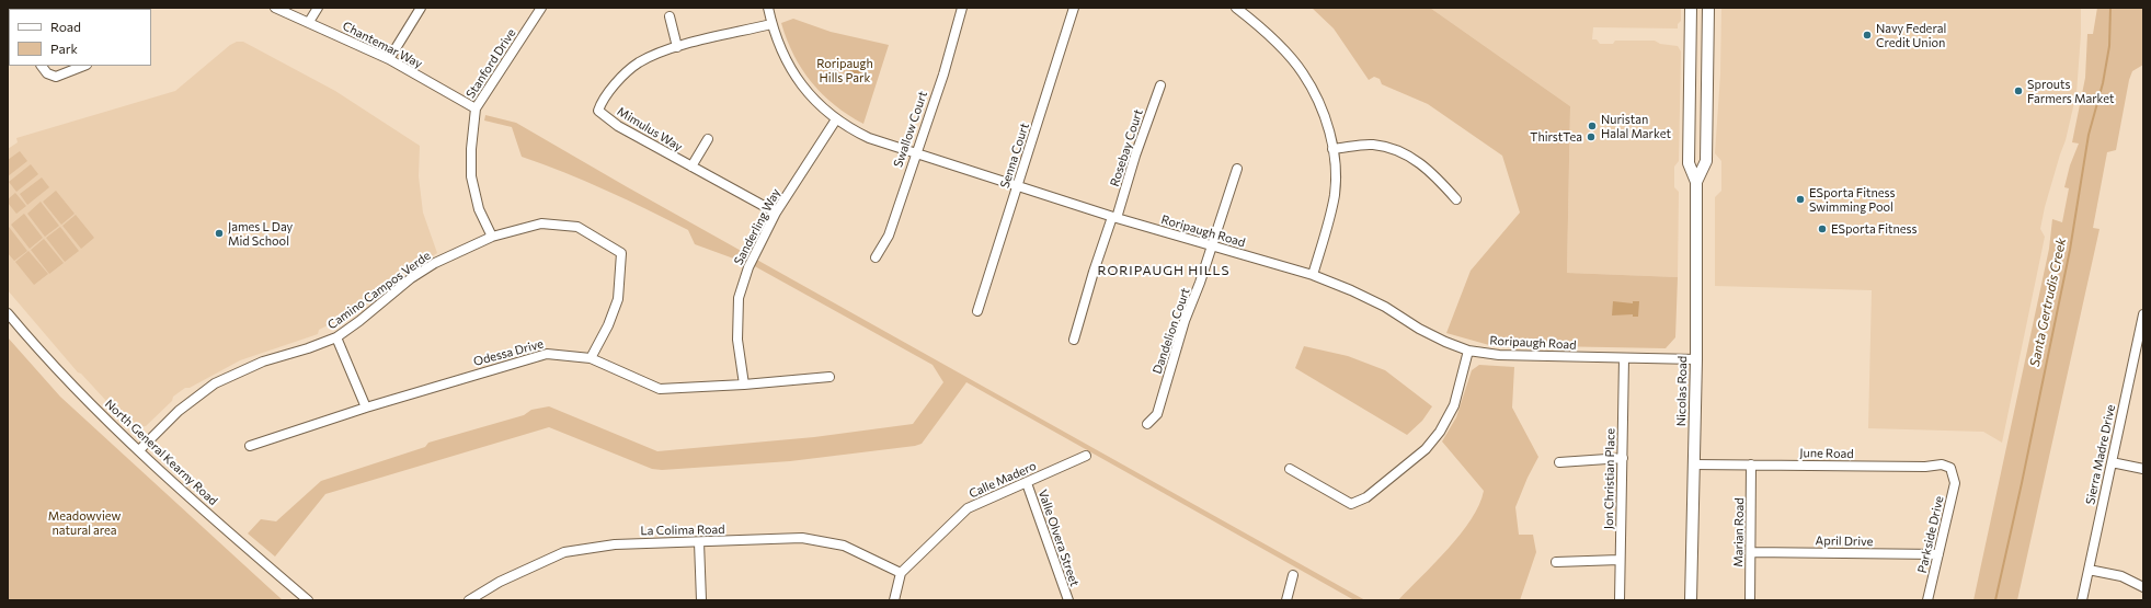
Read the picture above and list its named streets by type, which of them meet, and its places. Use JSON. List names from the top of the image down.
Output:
{
  "streets": {
    "main road": ["Nicolas Road"],
    "street": [
      "Chantemar Way",
      "Stanford Drive",
      "Mimulus Way",
      "Swallow Court",
      "Rosebay Court",
      "Senna Court",
      "Sanderling Way",
      "Roripaugh Road",
      "Camino Campos Verde",
      "Dandelion Court",
      "Odessa Drive",
      "North General Kearny Road",
      "June Road",
      "Sierra Madre Drive",
      "Jon Christian Place",
      "Calle Madero",
      "La Colima Road",
      "Marian Road",
      "Parkside Drive",
      "Valle Olvera Street",
      "April Drive"
    ]
  },
  "crossings": [
    ["Chantemar Way", "Stanford Drive"],
    ["Stanford Drive", "Camino Campos Verde"],
    ["Mimulus Way", "Sanderling Way"],
    ["Mimulus Way", "Roripaugh Road"],
    ["Swallow Court", "Roripaugh Road"],
    ["Rosebay Court", "Roripaugh Road"],
    ["Senna Court", "Roripaugh Road"],
    ["Sanderling Way", "Roripaugh Road"],
    ["Sanderling Way", "Odessa Drive"],
    ["Roripaugh Road", "Dandelion Court"],
    ["Roripaugh Road", "Nicolas Road"],
    ["Roripaugh Road", "Jon Christian Place"],
    ["Camino Campos Verde", "Odessa Drive"],
    ["Camino Campos Verde", "North General Kearny Road"],
    ["Nicolas Road", "June Road"],
    ["June Road", "Marian Road"],
    ["June Road", "Parkside Drive"],
    ["Calle Madero", "La Colima Road"],
    ["Calle Madero", "Valle Olvera Street"],
    ["Marian Road", "April Drive"],
    ["Parkside Drive", "April Drive"]
  ],
  "districts": ["RORIPAUGH HILLS"],
  "water": ["Santa Gertrudis Creek"],
  "parks": ["Roripaugh Hills Park", "Meadowview natural area"],
  "places": [
    "Navy Federal Credit Union",
    "Sprouts Farmers Market",
    "Nuristan Halal Market",
    "ThirstTea",
    "ESporta Fitness Swimming Pool",
    "ESporta Fitness",
    "James L Day Mid School"
  ],
  "legend": ["Road", "Park"]
}
